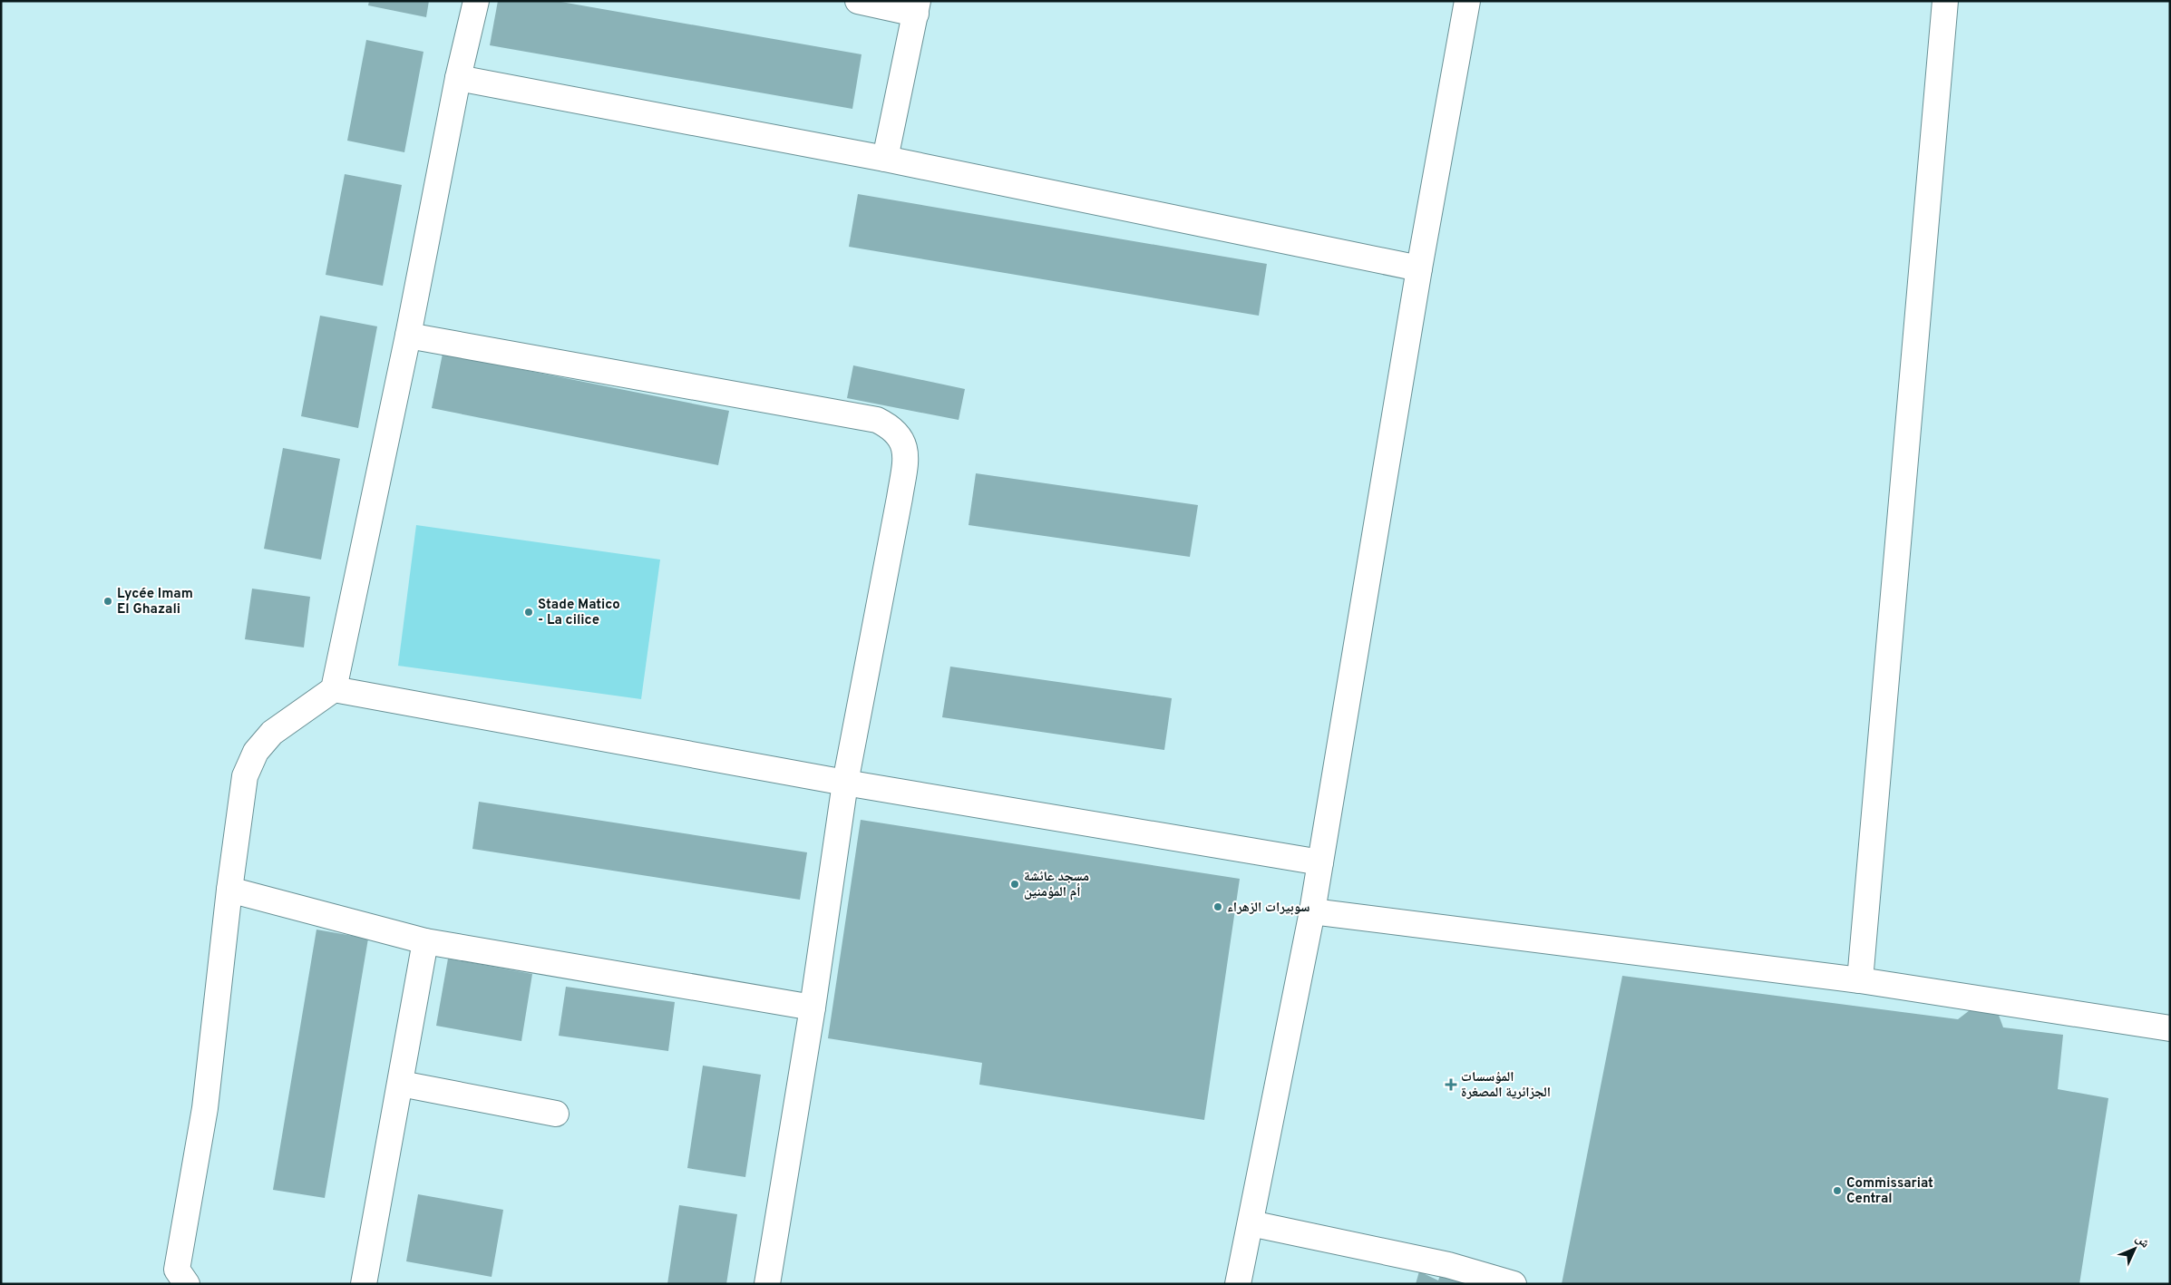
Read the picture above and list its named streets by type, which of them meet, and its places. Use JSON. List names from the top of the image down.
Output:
{
  "places": {
    "other": [
      "Lycée Imam El Ghazali",
      "Stade Matico - La cilice",
      "مسجد عائشة أم المؤمنين",
      "سوبيرات الزهراء",
      "Commissariat Central"
    ],
    "health": ["المؤسسات الجزائرية المصغرة"]
  },
  "north": "top right"
}
